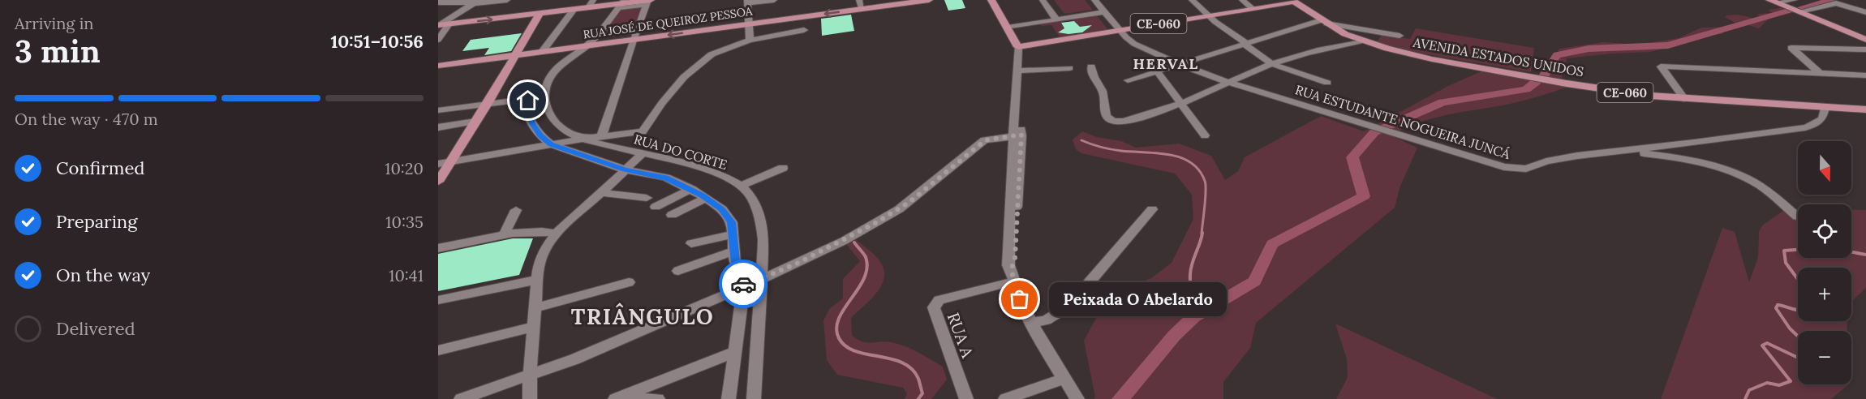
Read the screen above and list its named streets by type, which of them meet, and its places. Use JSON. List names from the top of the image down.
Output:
{
  "streets": {
    "main road": ["RUA JOSÉ DE QUEIROZ PESSOA", "CE-060", "AVENIDA ESTADOS UNIDOS"],
    "street": ["RUA ESTUDANTE NOGUEIRA JUNCÁ", "RUA DO CORTE", "RUA A"]
  },
  "crossings": [
    ["CE-060", "AVENIDA ESTADOS UNIDOS"],
    ["CE-060", "RUA ESTUDANTE NOGUEIRA JUNCÁ"],
    ["AVENIDA ESTADOS UNIDOS", "RUA ESTUDANTE NOGUEIRA JUNCÁ"]
  ],
  "one_way": ["RUA JOSÉ DE QUEIROZ PESSOA"],
  "districts": ["HERVAL", "TRIÂNGULO"],
  "places": ["Peixada O Abelardo"],
  "north": "bottom",
  "page": {
    "heading": ["3 min", "Arriving in", "10:51–10:56"],
    "bar": "On the way · 470 m",
    "list": [
      ["Confirmed", "10:20"],
      ["Preparing", "10:35"],
      ["On the way", "10:41"],
      "Delivered"
    ],
    "map_buttons": ["+", "−"],
    "bubble": "Peixada O Abelardo"
  }
}
